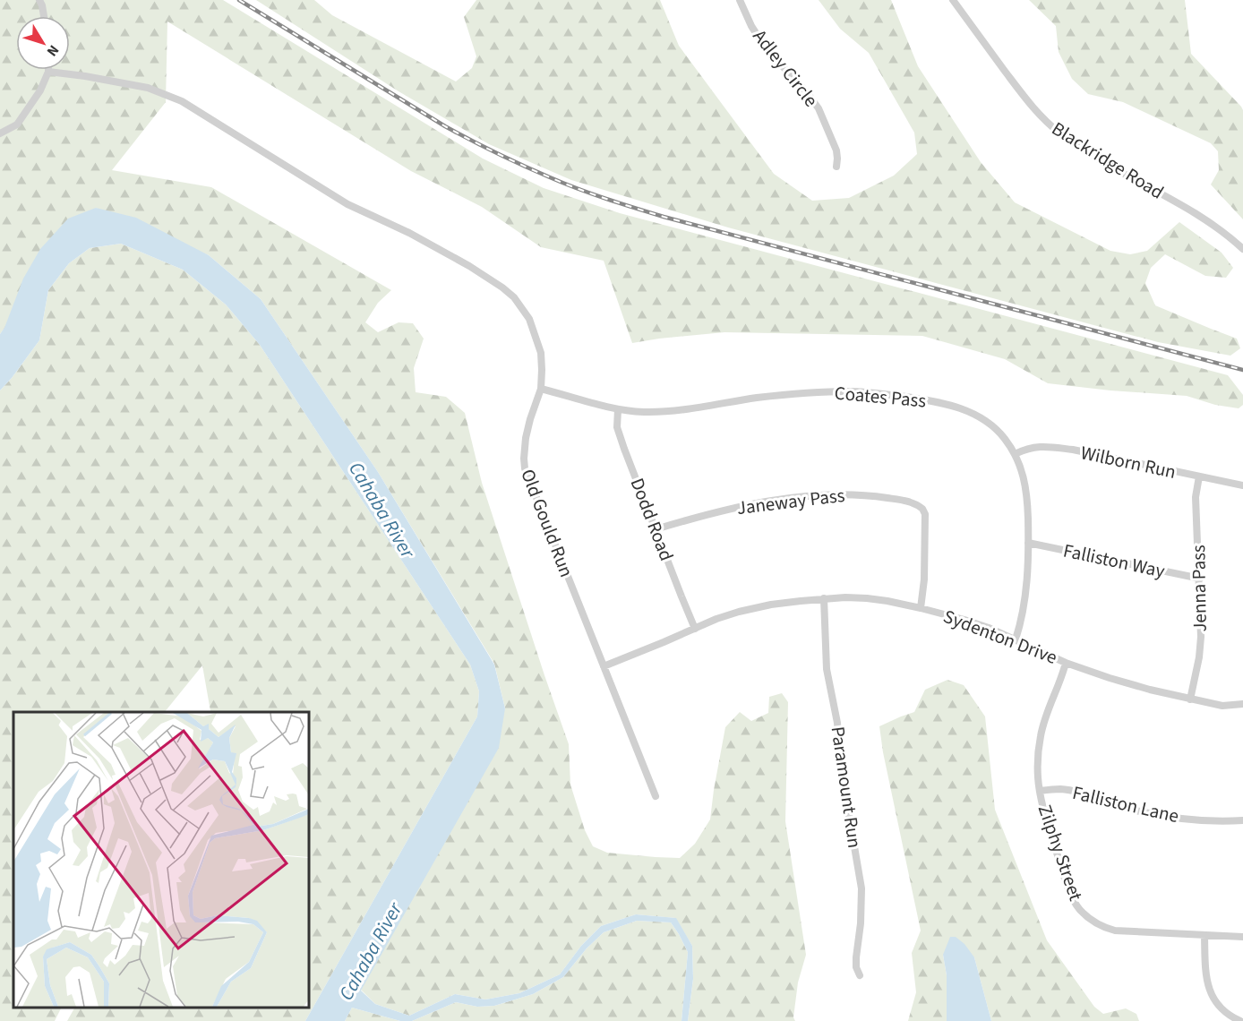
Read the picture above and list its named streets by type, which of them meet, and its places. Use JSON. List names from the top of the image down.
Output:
{
  "streets": {
    "street": [
      "Adley Circle",
      "Blackridge Road",
      "Coates Pass",
      "Wilborn Run",
      "Janeway Pass",
      "Dodd Road",
      "Old Gould Run",
      "Falliston Way",
      "Jenna Pass",
      "Sydenton Drive",
      "Paramount Run",
      "Falliston Lane",
      "Zilphy Street"
    ]
  },
  "crossings": [
    ["Coates Pass", "Wilborn Run"],
    ["Coates Pass", "Dodd Road"],
    ["Coates Pass", "Old Gould Run"],
    ["Coates Pass", "Falliston Way"],
    ["Coates Pass", "Sydenton Drive"],
    ["Wilborn Run", "Jenna Pass"],
    ["Janeway Pass", "Dodd Road"],
    ["Janeway Pass", "Sydenton Drive"],
    ["Dodd Road", "Sydenton Drive"],
    ["Old Gould Run", "Sydenton Drive"],
    ["Falliston Way", "Jenna Pass"],
    ["Jenna Pass", "Sydenton Drive"],
    ["Sydenton Drive", "Paramount Run"],
    ["Sydenton Drive", "Zilphy Street"],
    ["Falliston Lane", "Zilphy Street"]
  ],
  "water": ["Cahaba River"],
  "north": "bottom right"
}
